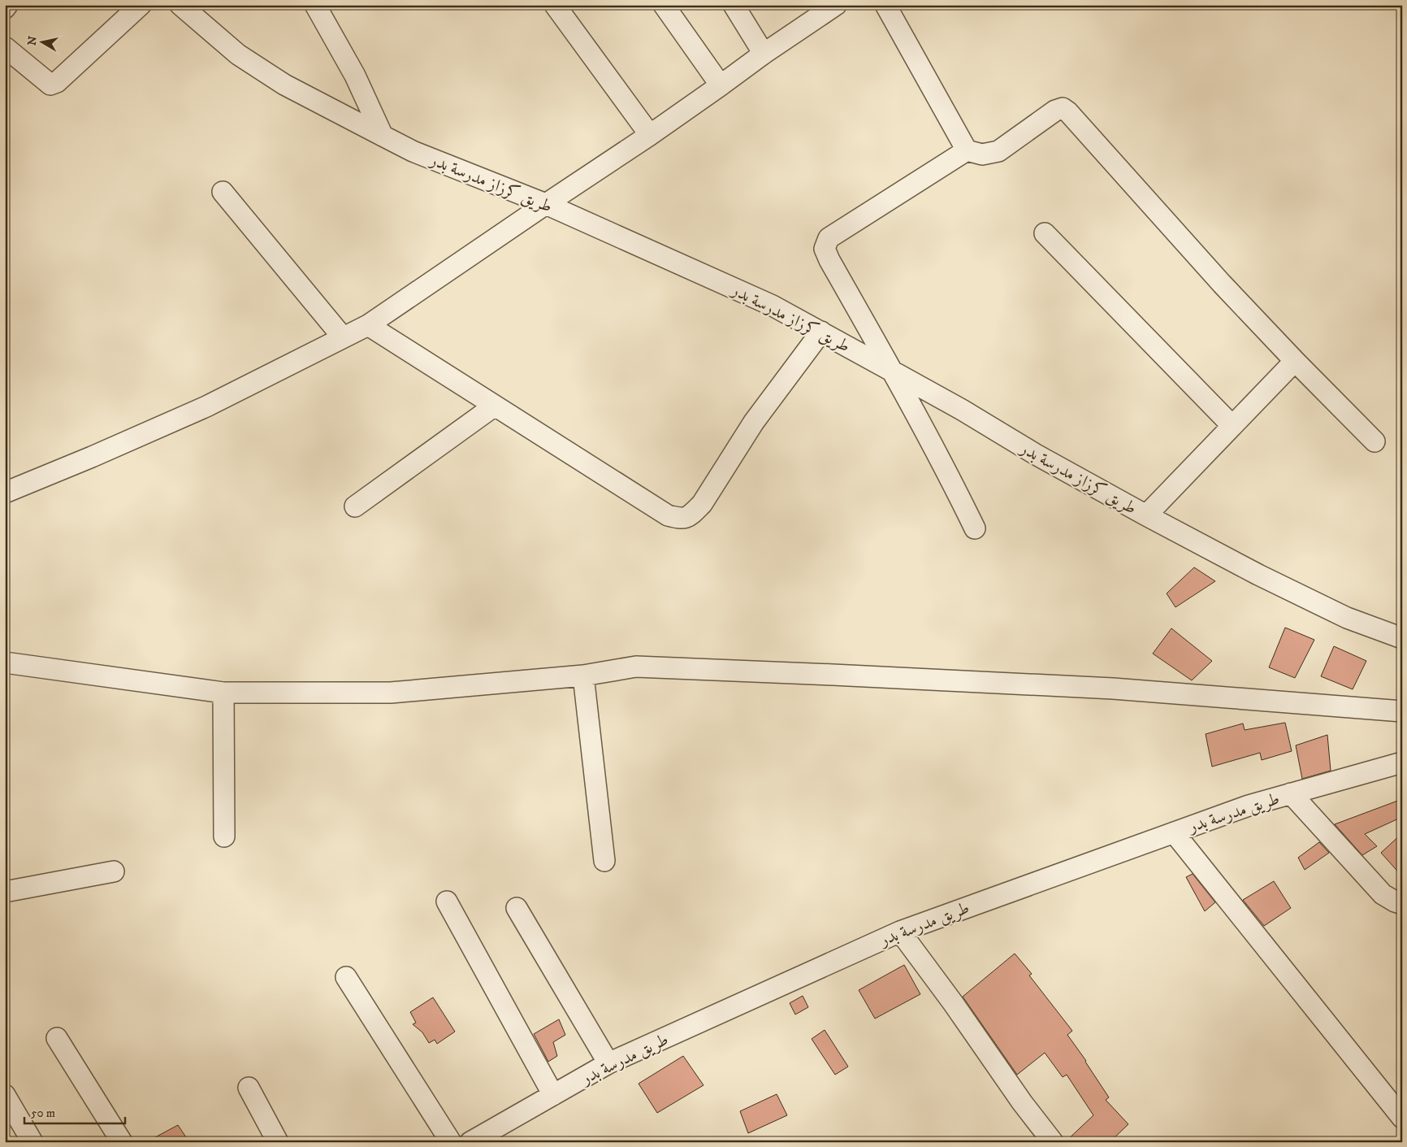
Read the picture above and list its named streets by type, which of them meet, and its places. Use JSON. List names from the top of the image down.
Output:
{
  "streets": {
    "street": ["طريق كرزاز مدرسة بدر", "طريق مدرسة بدر"]
  },
  "scale_bar": "50 m",
  "north": "left"
}
